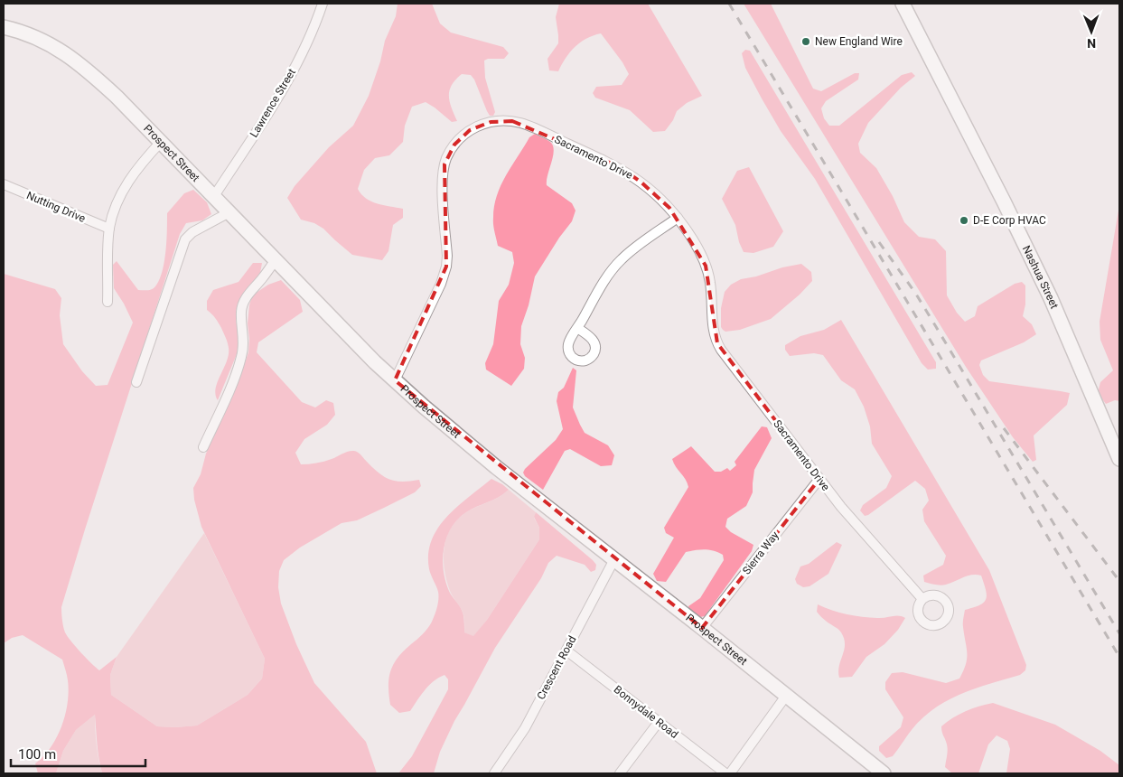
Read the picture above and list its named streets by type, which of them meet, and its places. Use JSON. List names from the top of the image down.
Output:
{
  "streets": {
    "main road": ["Prospect Street", "Nashua Street"],
    "street": [
      "Lawrence Street",
      "Sacramento Drive",
      "Nutting Drive",
      "Sierra Way",
      "Crescent Road",
      "Bonnydale Road"
    ]
  },
  "crossings": [
    ["Lawrence Street", "Prospect Street"],
    ["Prospect Street", "Sacramento Drive"],
    ["Prospect Street", "Sierra Way"],
    ["Prospect Street", "Crescent Road"],
    ["Sacramento Drive", "Sierra Way"],
    ["Crescent Road", "Bonnydale Road"]
  ],
  "places": ["New England Wire", "D-E Corp HVAC"],
  "scale_bar": "100 m",
  "north": "bottom"
}
